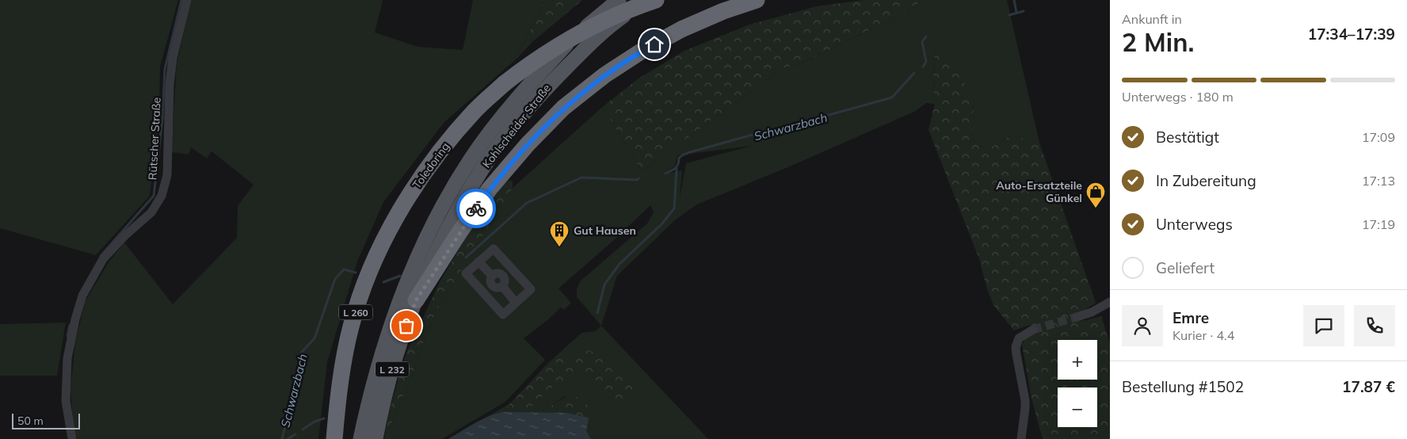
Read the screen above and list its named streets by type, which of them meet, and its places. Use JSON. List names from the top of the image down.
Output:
{
  "streets": {
    "highway": ["Toledoring", "L 260"],
    "main road": ["Kohlscheider Straße", "L 232"],
    "street": ["Rütscher Straße"]
  },
  "water": ["Schwarzbach"],
  "places": {
    "shop": ["Auto-Ersatzteile Günkel"],
    "building": ["Gut Hausen"]
  },
  "scale_bar": "50 m",
  "page": {
    "heading": ["2 Min.", "Ankunft in", "17:34–17:39"],
    "panel": [
      "Emre",
      "Kurier · 4.4",
      "Bestellung #1502",
      "17.87 €"
    ],
    "bar": "Unterwegs · 180 m",
    "list": [
      ["Bestätigt", "17:09"],
      ["In Zubereitung", "17:13"],
      ["Unterwegs", "17:19"],
      "Geliefert"
    ],
    "map_buttons": ["+", "−"],
    "scale": "50 m"
  }
}
